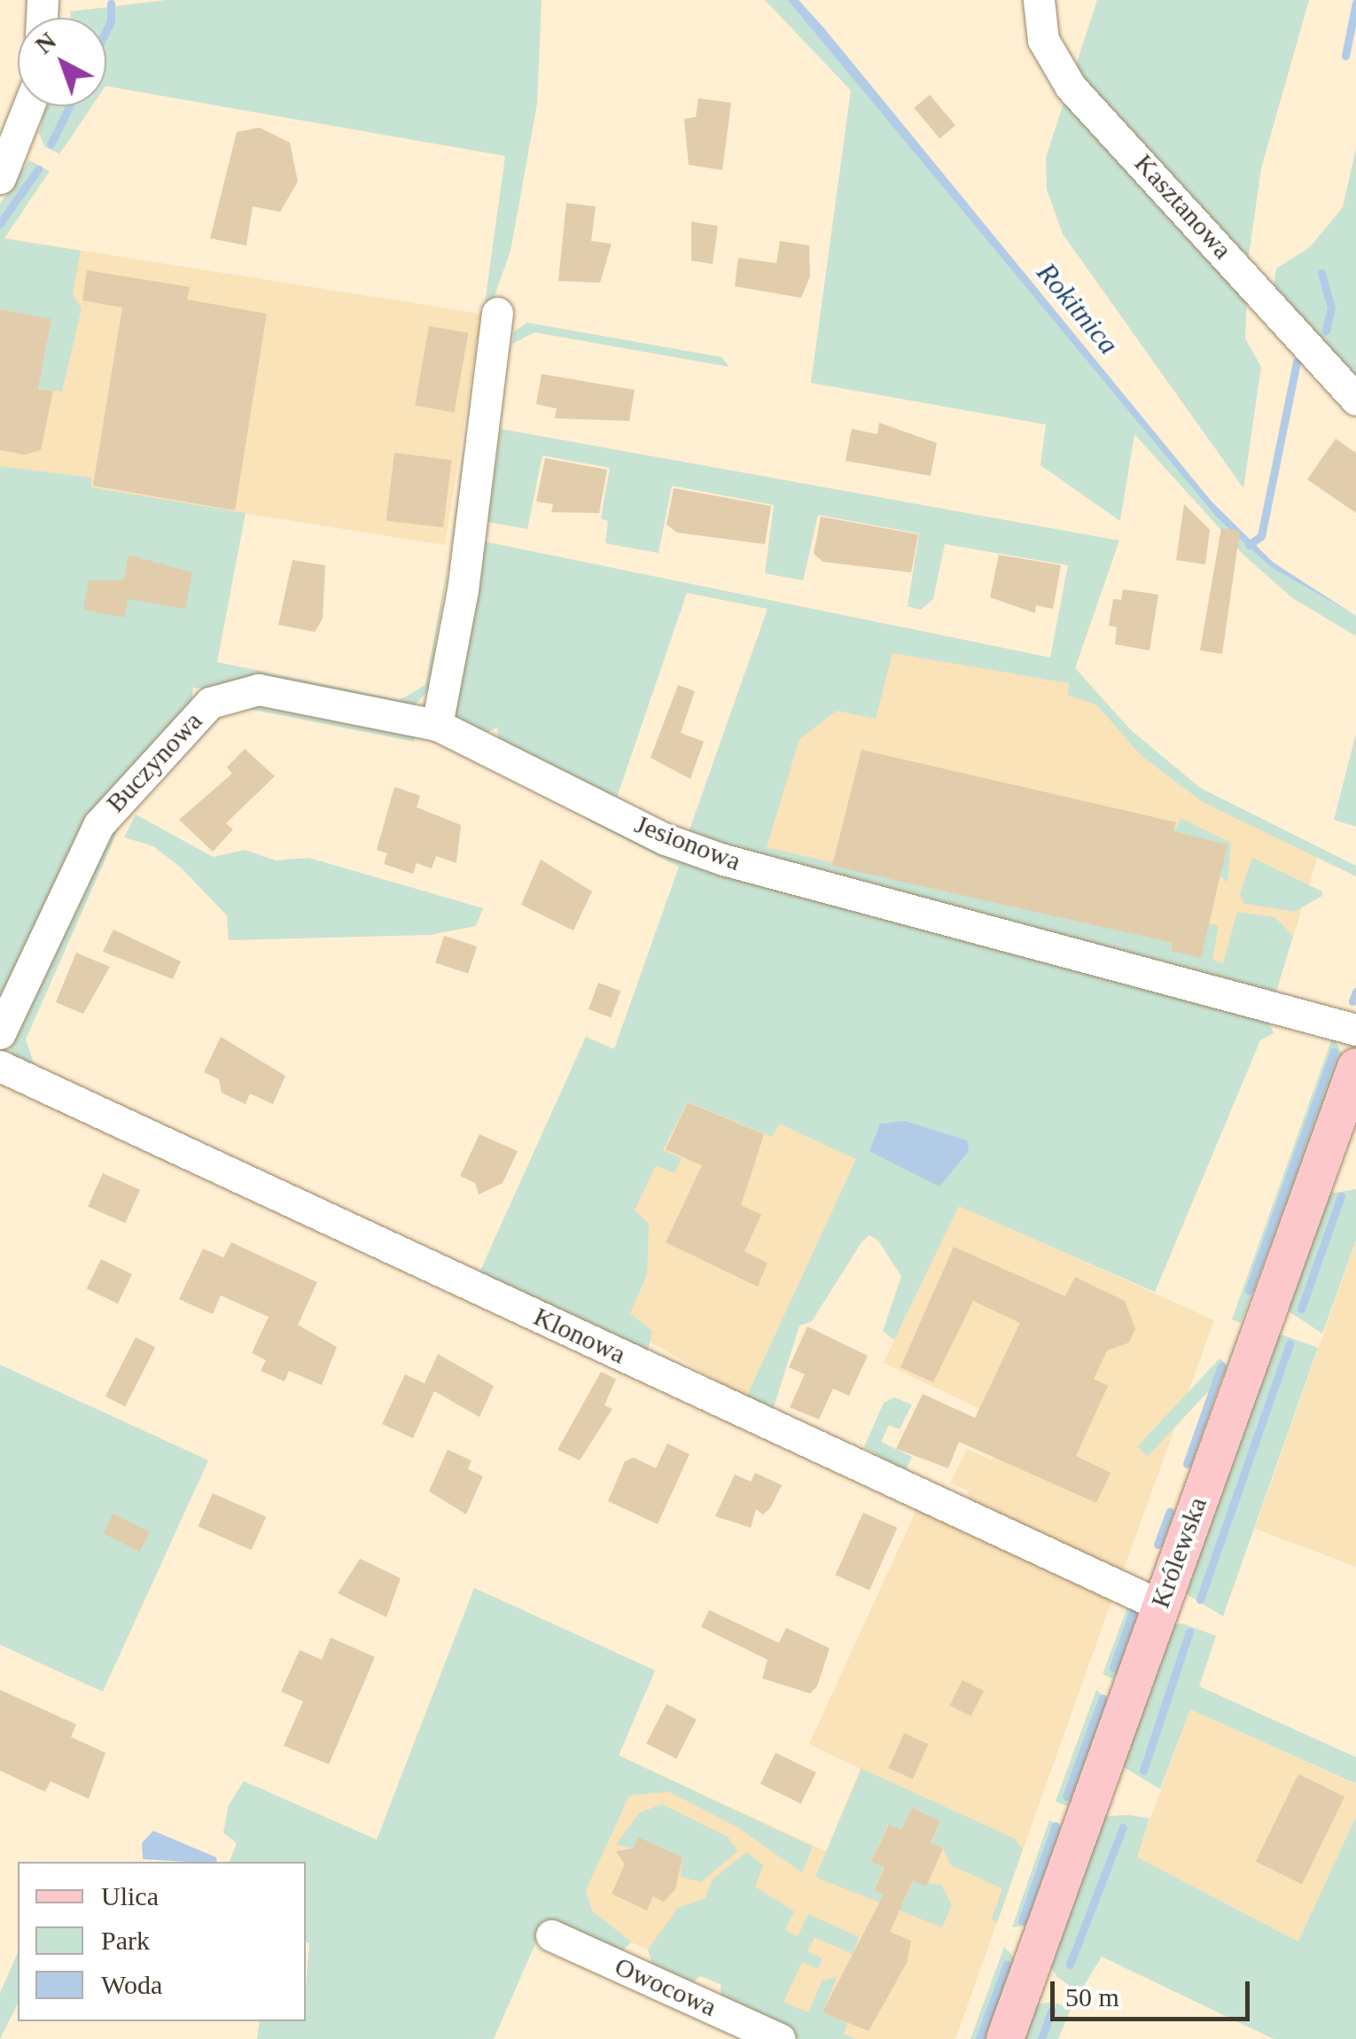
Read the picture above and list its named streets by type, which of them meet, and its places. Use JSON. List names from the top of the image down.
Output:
{
  "streets": {
    "main road": ["Królewska"],
    "street": [
      "Kasztanowa",
      "Buczynowa",
      "Jesionowa",
      "Klonowa",
      "Owocowa"
    ]
  },
  "crossings": [
    ["Buczynowa", "Jesionowa"],
    ["Klonowa", "Królewska"]
  ],
  "water": ["Rokitnica"],
  "legend": ["Ulica", "Park", "Woda"],
  "scale_bar": "50 m",
  "north": "top left"
}
